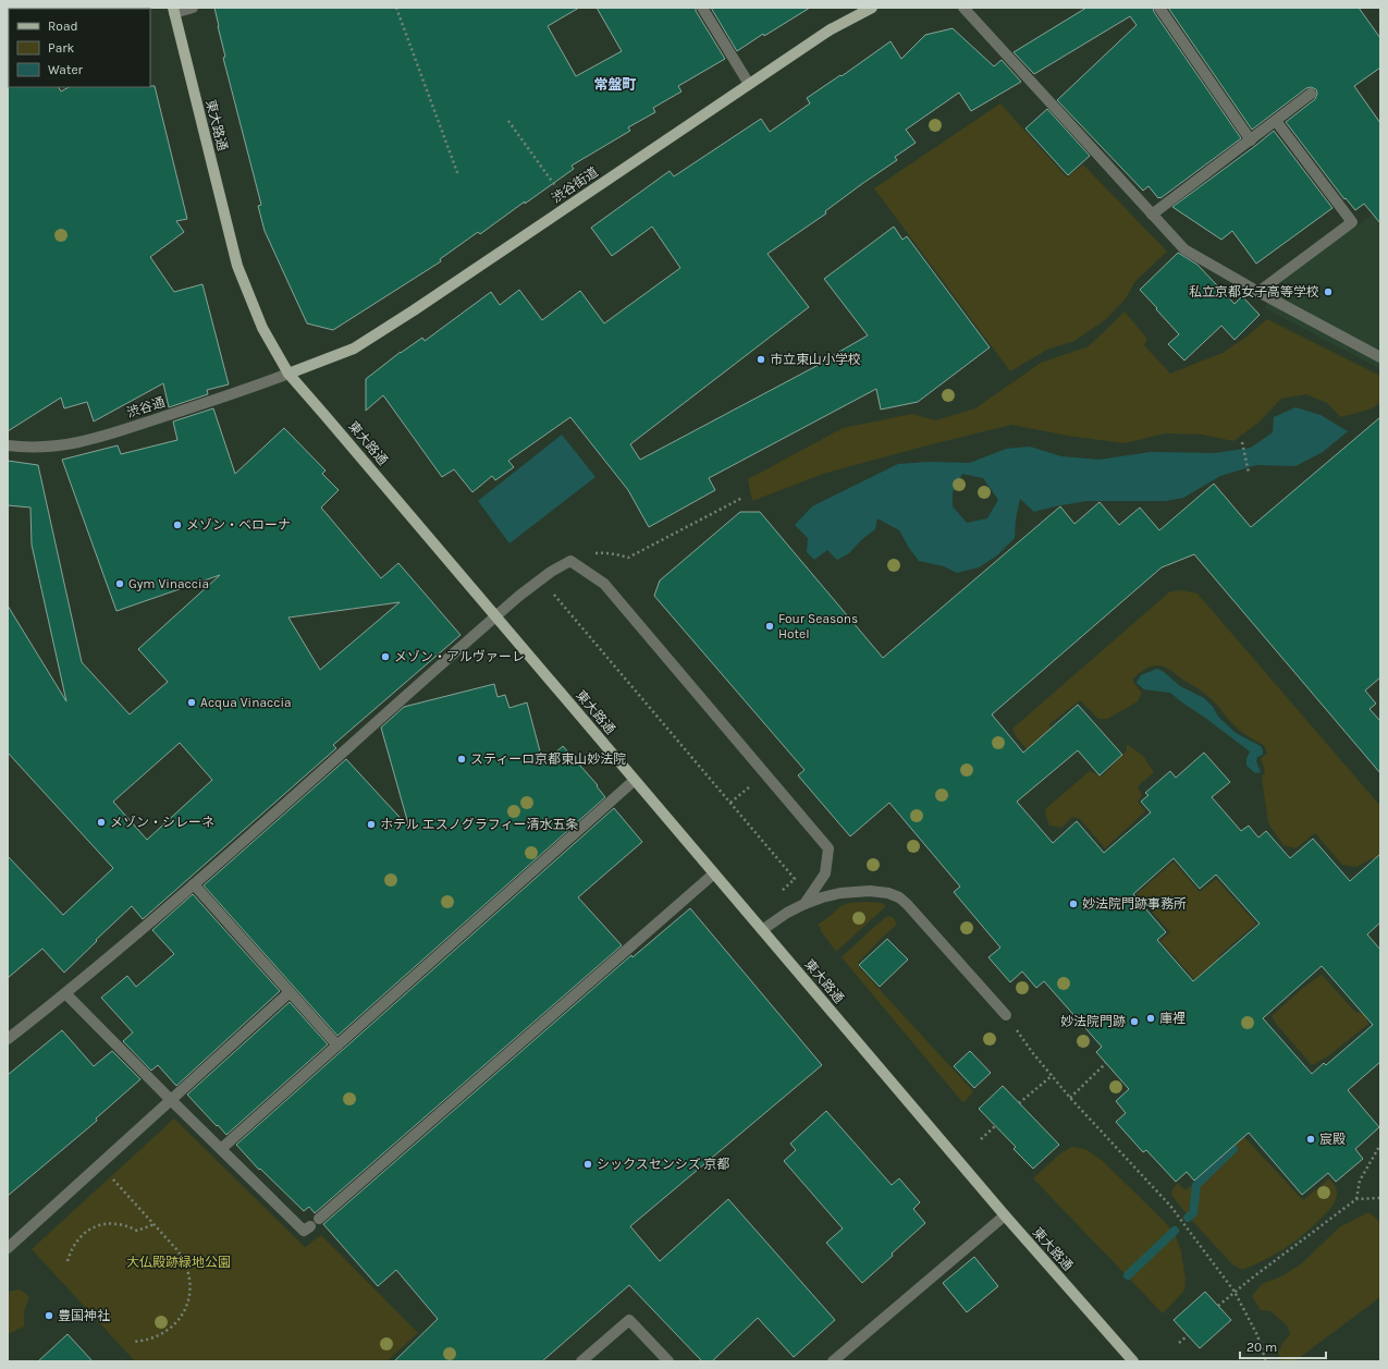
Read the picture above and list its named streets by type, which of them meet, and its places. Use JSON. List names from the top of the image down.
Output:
{
  "streets": {
    "main road": ["東大路通", "渋谷街道"],
    "street": ["渋谷通"]
  },
  "crossings": [
    ["東大路通", "渋谷街道"],
    ["東大路通", "渋谷通"],
    ["渋谷街道", "渋谷通"]
  ],
  "districts": ["常盤町"],
  "parks": ["大仏殿跡緑地公園"],
  "places": [
    "私立京都女子高等学校",
    "市立東山小学校",
    "メゾン・ベローナ",
    "Gym Vinaccia",
    "Four Seasons Hotel",
    "メゾン・アルヴァーレ",
    "Acqua Vinaccia",
    "スティーロ京都東山妙法院",
    "メゾン・シレーネ",
    "ホテル エスノグラフィー清水五条",
    "妙法院門跡事務所",
    "庫裡",
    "妙法院門跡",
    "宸殿",
    "シックスセンシズ 京都",
    "豊国神社"
  ],
  "legend": ["Road", "Park", "Water"],
  "scale_bar": "20 m"
}
